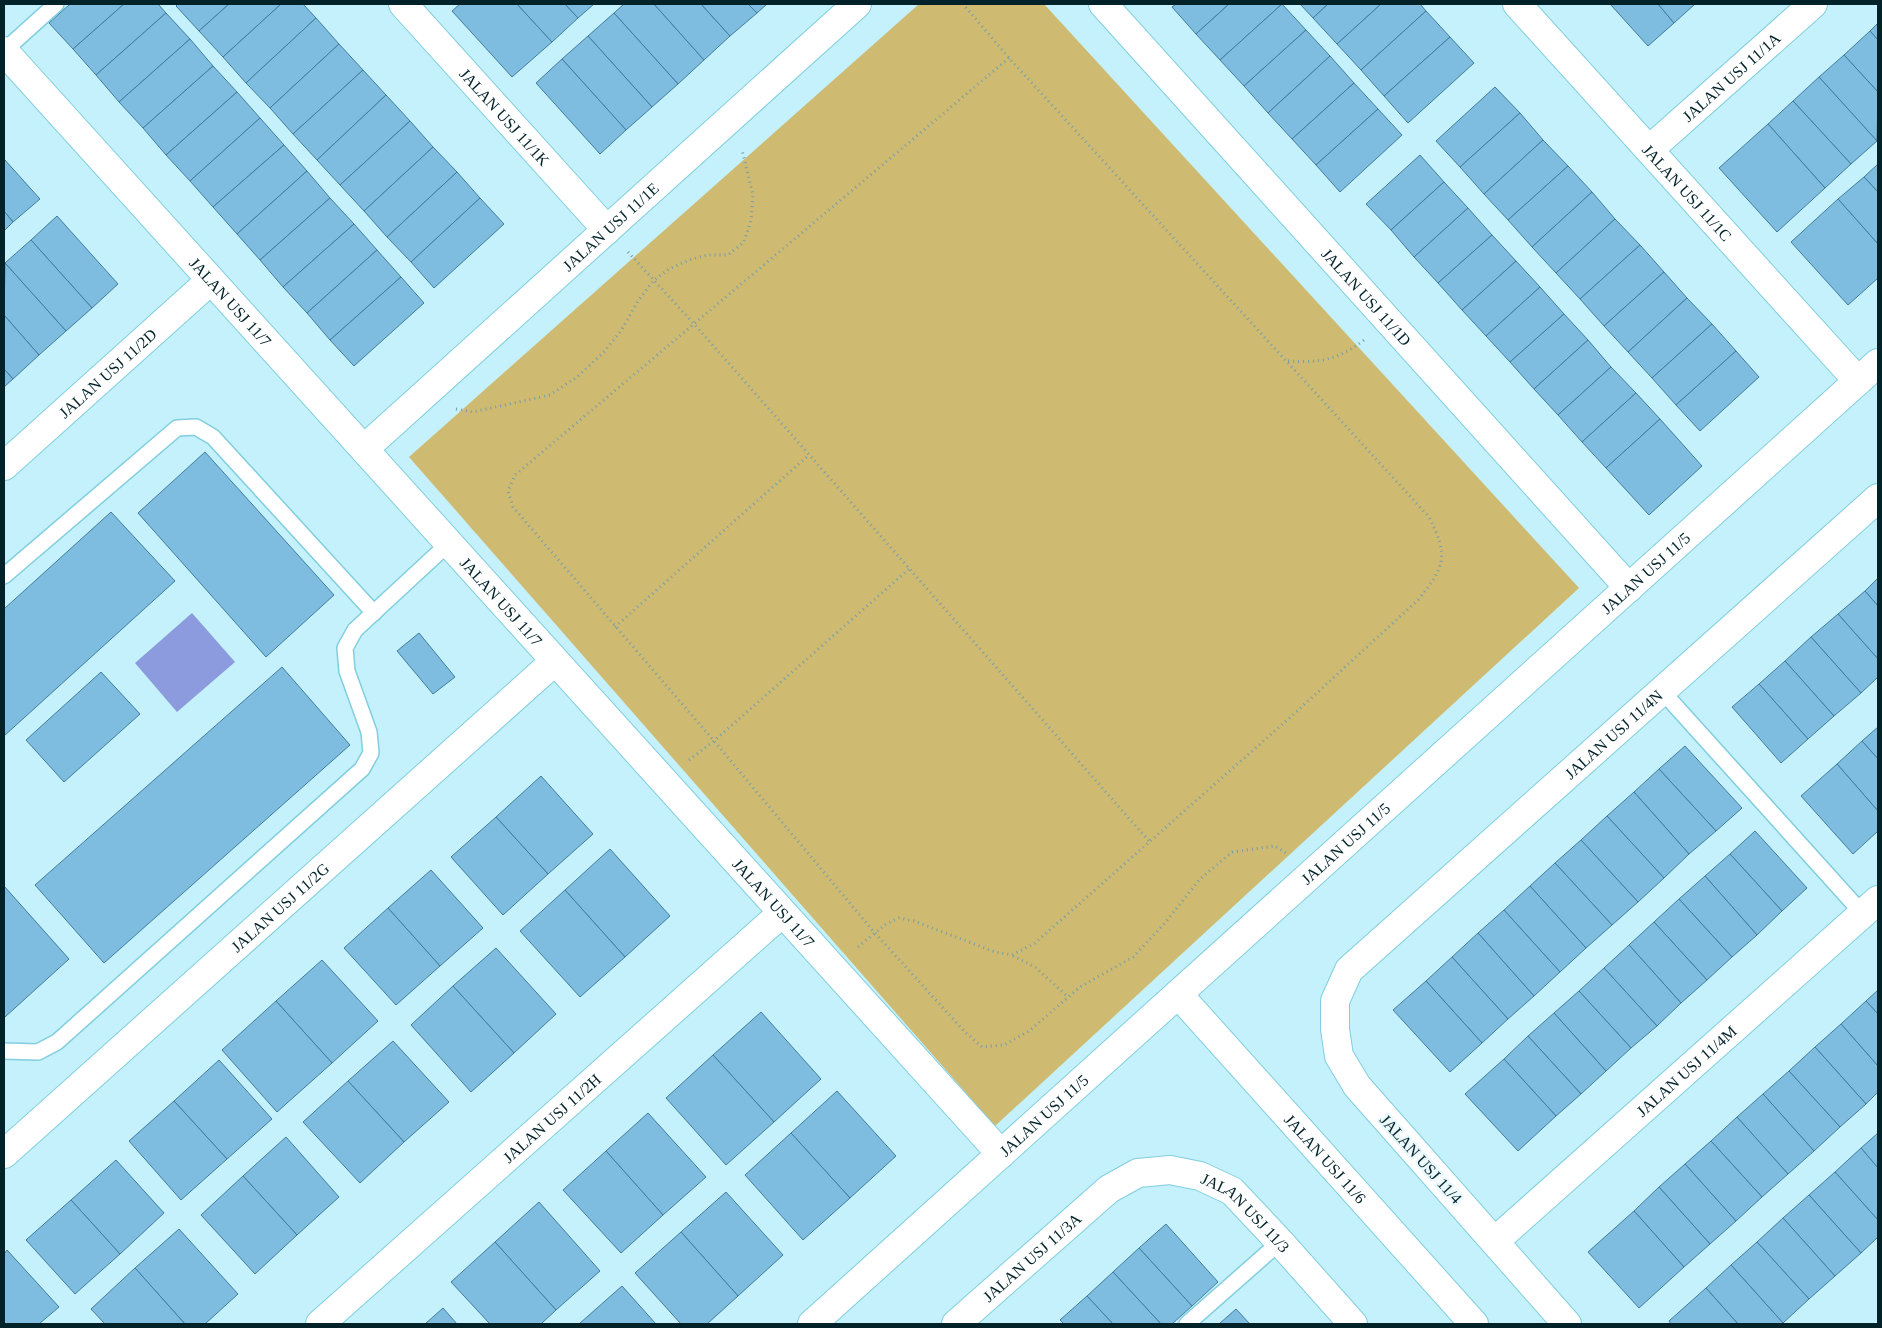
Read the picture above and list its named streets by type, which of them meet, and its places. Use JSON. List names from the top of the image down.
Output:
{
  "streets": {
    "street": [
      "JALAN USJ 11/1A",
      "JALAN USJ 11/1K",
      "JALAN USJ 11/1C",
      "JALAN USJ 11/1E",
      "JALAN USJ 11/1D",
      "JALAN USJ 11/7",
      "JALAN USJ 11/2D",
      "JALAN USJ 11/5",
      "JALAN USJ 11/4N",
      "JALAN USJ 11/2G",
      "JALAN USJ 11/4M",
      "JALAN USJ 11/2H",
      "JALAN USJ 11/6",
      "JALAN USJ 11/4",
      "JALAN USJ 11/3",
      "JALAN USJ 11/3A"
    ]
  },
  "crossings": [
    ["JALAN USJ 11/1A", "JALAN USJ 11/1C"],
    ["JALAN USJ 11/1K", "JALAN USJ 11/1E"],
    ["JALAN USJ 11/1C", "JALAN USJ 11/5"],
    ["JALAN USJ 11/1E", "JALAN USJ 11/7"],
    ["JALAN USJ 11/1D", "JALAN USJ 11/5"],
    ["JALAN USJ 11/7", "JALAN USJ 11/2D"],
    ["JALAN USJ 11/7", "JALAN USJ 11/5"],
    ["JALAN USJ 11/7", "JALAN USJ 11/2G"],
    ["JALAN USJ 11/7", "JALAN USJ 11/2H"],
    ["JALAN USJ 11/5", "JALAN USJ 11/6"],
    ["JALAN USJ 11/4N", "JALAN USJ 11/4"],
    ["JALAN USJ 11/4M", "JALAN USJ 11/4"],
    ["JALAN USJ 11/3", "JALAN USJ 11/3A"]
  ]
}
